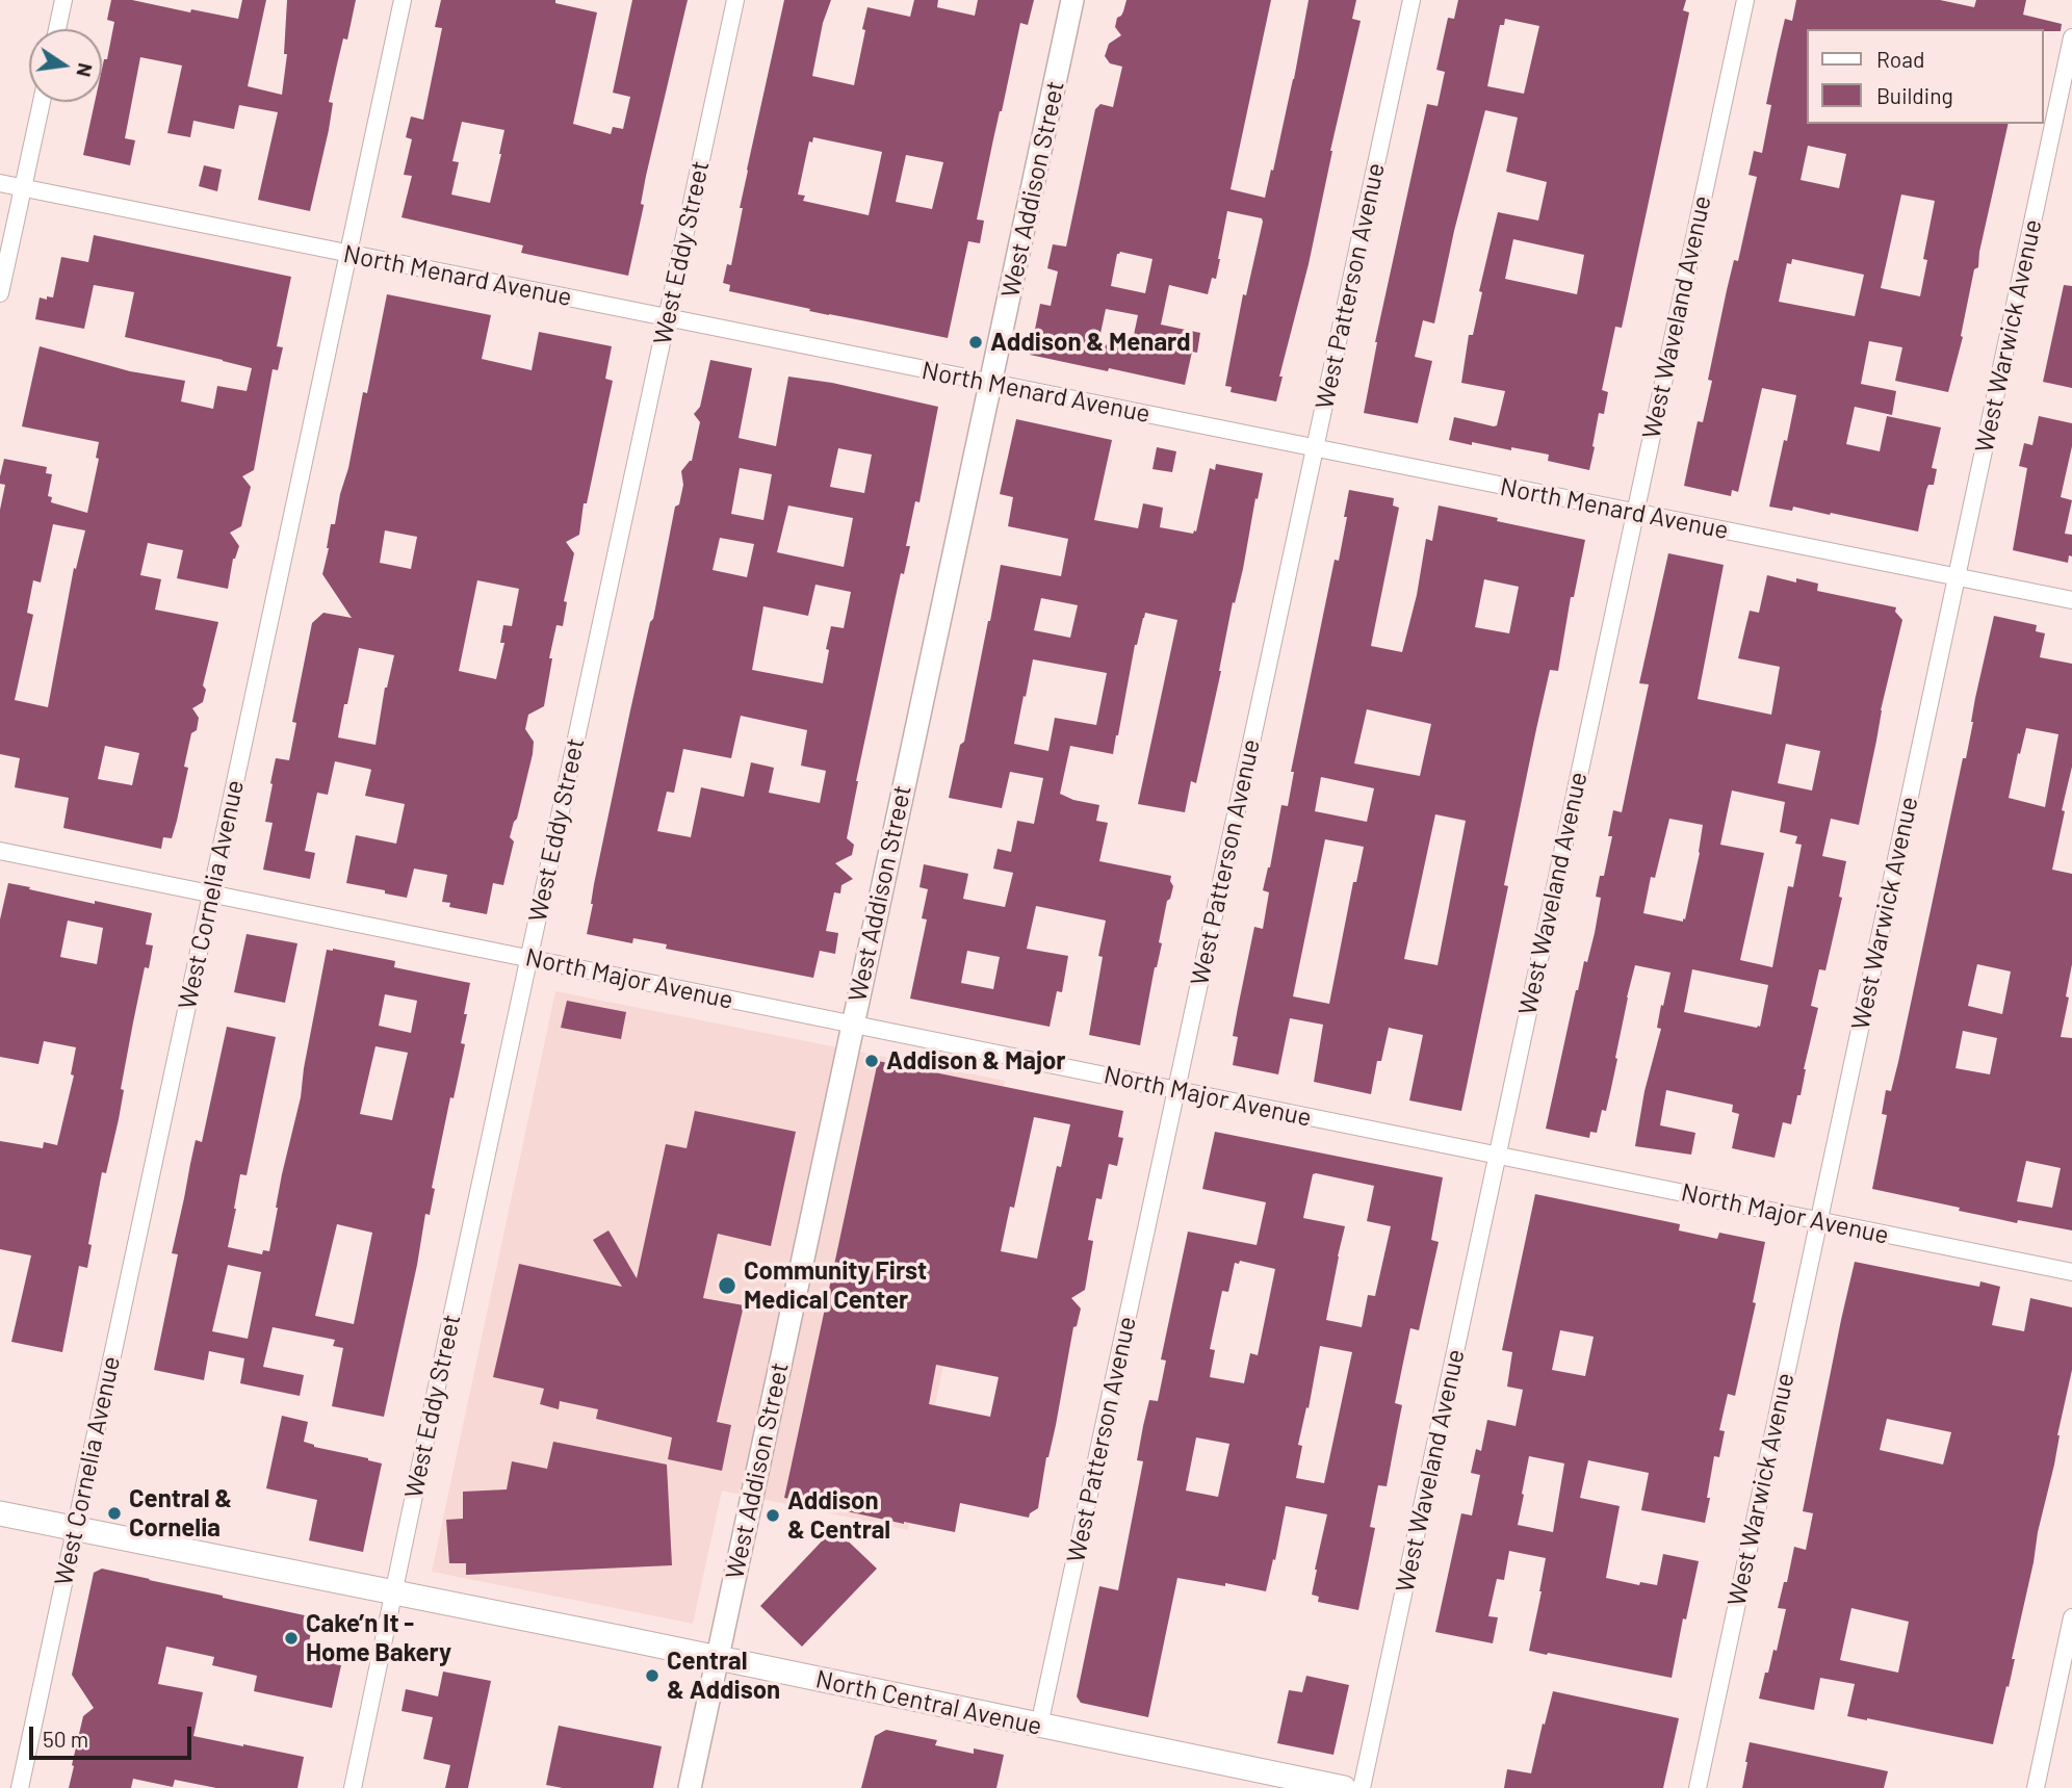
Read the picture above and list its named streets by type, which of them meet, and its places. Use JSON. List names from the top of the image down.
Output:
{
  "streets": {
    "main road": ["North Central Avenue"],
    "street": [
      "West Addison Street",
      "West Eddy Street",
      "North Menard Avenue",
      "West Patterson Avenue",
      "West Waveland Avenue",
      "West Warwick Avenue",
      "West Cornelia Avenue",
      "North Major Avenue"
    ]
  },
  "crossings": [
    ["West Addison Street", "North Menard Avenue"],
    ["West Addison Street", "North Major Avenue"],
    ["West Addison Street", "North Central Avenue"],
    ["West Eddy Street", "North Menard Avenue"],
    ["West Eddy Street", "North Major Avenue"],
    ["West Eddy Street", "North Central Avenue"],
    ["North Menard Avenue", "West Patterson Avenue"],
    ["North Menard Avenue", "West Waveland Avenue"],
    ["North Menard Avenue", "West Warwick Avenue"],
    ["North Menard Avenue", "West Cornelia Avenue"],
    ["West Patterson Avenue", "North Major Avenue"],
    ["West Patterson Avenue", "North Central Avenue"],
    ["West Waveland Avenue", "North Major Avenue"],
    ["West Warwick Avenue", "North Major Avenue"],
    ["West Cornelia Avenue", "North Major Avenue"],
    ["West Cornelia Avenue", "North Central Avenue"]
  ],
  "places": [
    "Addison & Menard",
    "Addison & Major",
    "Community First Medical Center",
    "Central & Cornelia",
    "Addison & Central",
    "Cake’n It - Home Bakery",
    "Central & Addison"
  ],
  "legend": ["Road", "Building"],
  "scale_bar": "50 m",
  "north": "right"
}
